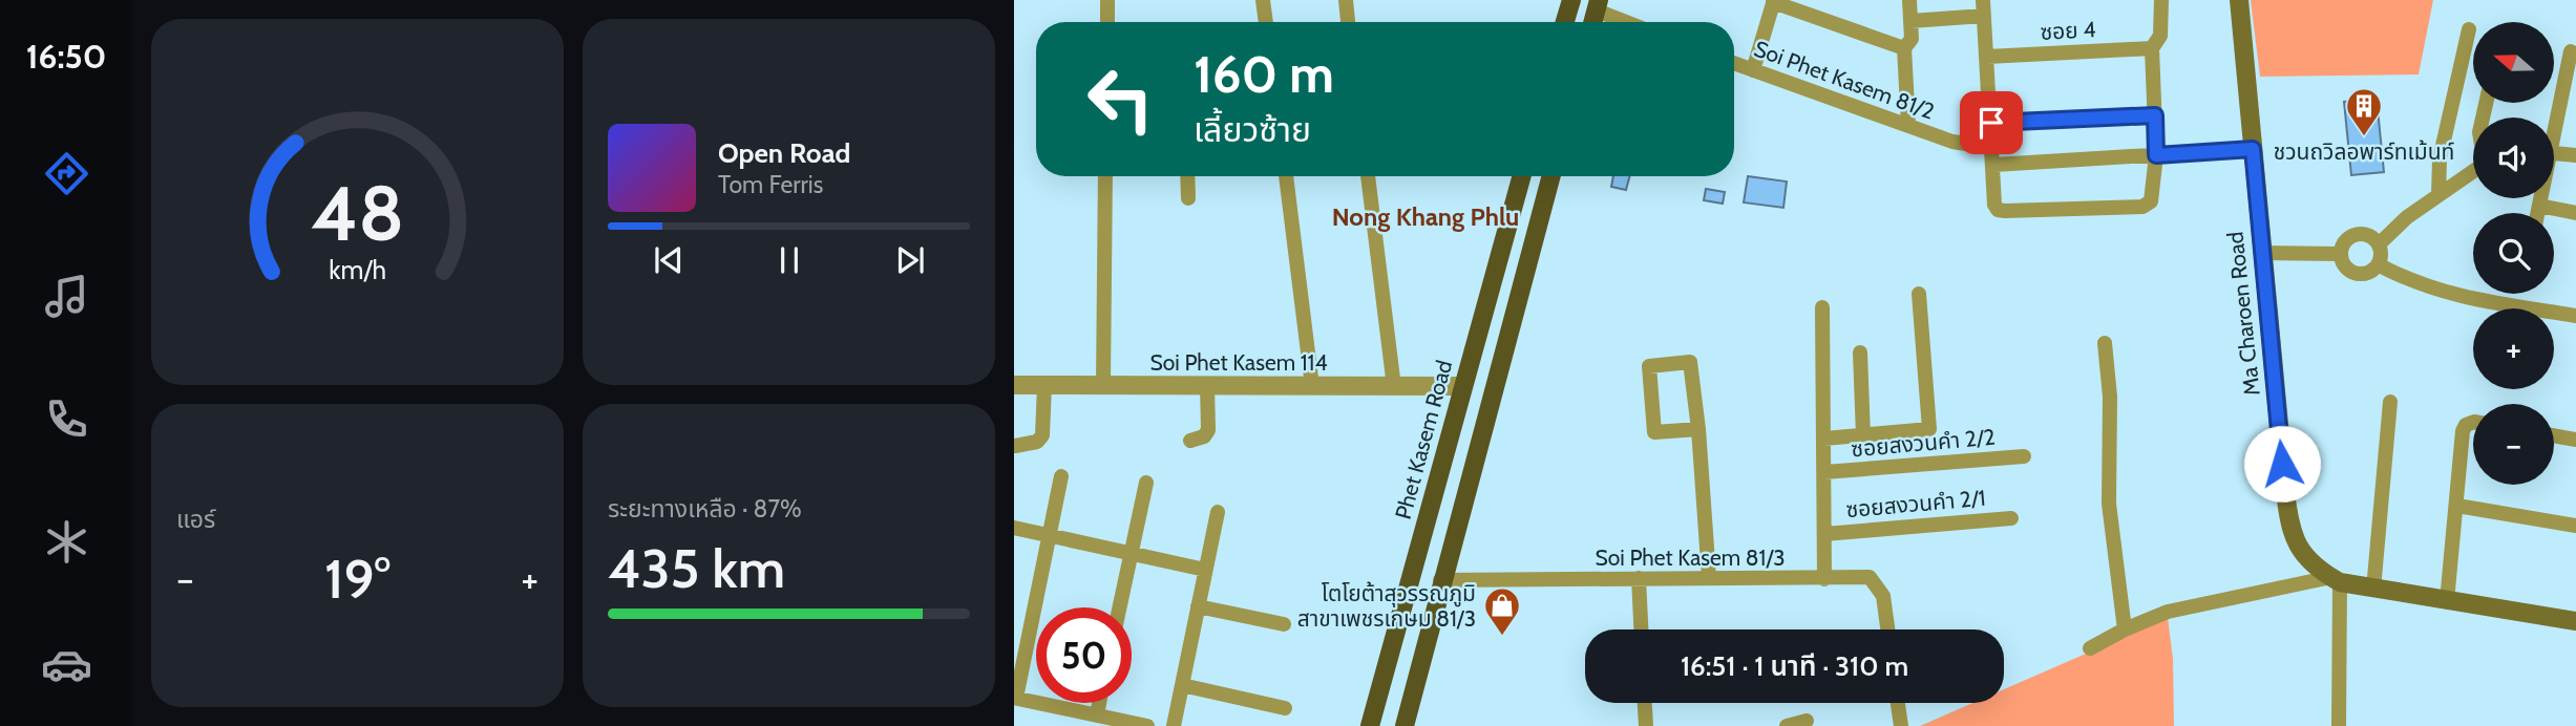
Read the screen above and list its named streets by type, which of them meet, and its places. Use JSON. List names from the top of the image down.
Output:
{
  "streets": {
    "main road": ["Ma Charoen Road", "Phet Kasem Road"],
    "street": [
      "ซอย 4",
      "Soi Phet Kasem 81/2",
      "Soi Phet Kasem 114",
      "ซอยสงวนคำ 2/2",
      "ซอยสงวนคำ 2/1",
      "Soi Phet Kasem 81/3"
    ]
  },
  "crossings": [
    ["Soi Phet Kasem 114", "Phet Kasem Road"]
  ],
  "districts": ["Nong Khang Phlu"],
  "places": {
    "building": ["ชวนถวิลอพาร์ทเม้นท์"],
    "shop": ["โตโยต้าสุวรรณภูมิ สาขาเพชรเกษม 81/3"]
  },
  "north": "left",
  "page": {
    "tabs": "16:50",
    "map_buttons": ["+", "−"],
    "turn": ["160 m", "เลี้ยวซ้าย"],
    "song": ["Open Road", "Tom Ferris"],
    "tile": [
      "แอร์",
      ["ระยะทางเหลือ · 87%", "435 km"]
    ],
    "heat": ["−", "19°", "+"],
    "limit": "50",
    "trip": "16:51 · 1 นาที · 310 m",
    "gauge": ["48", "km/h"]
  }
}
